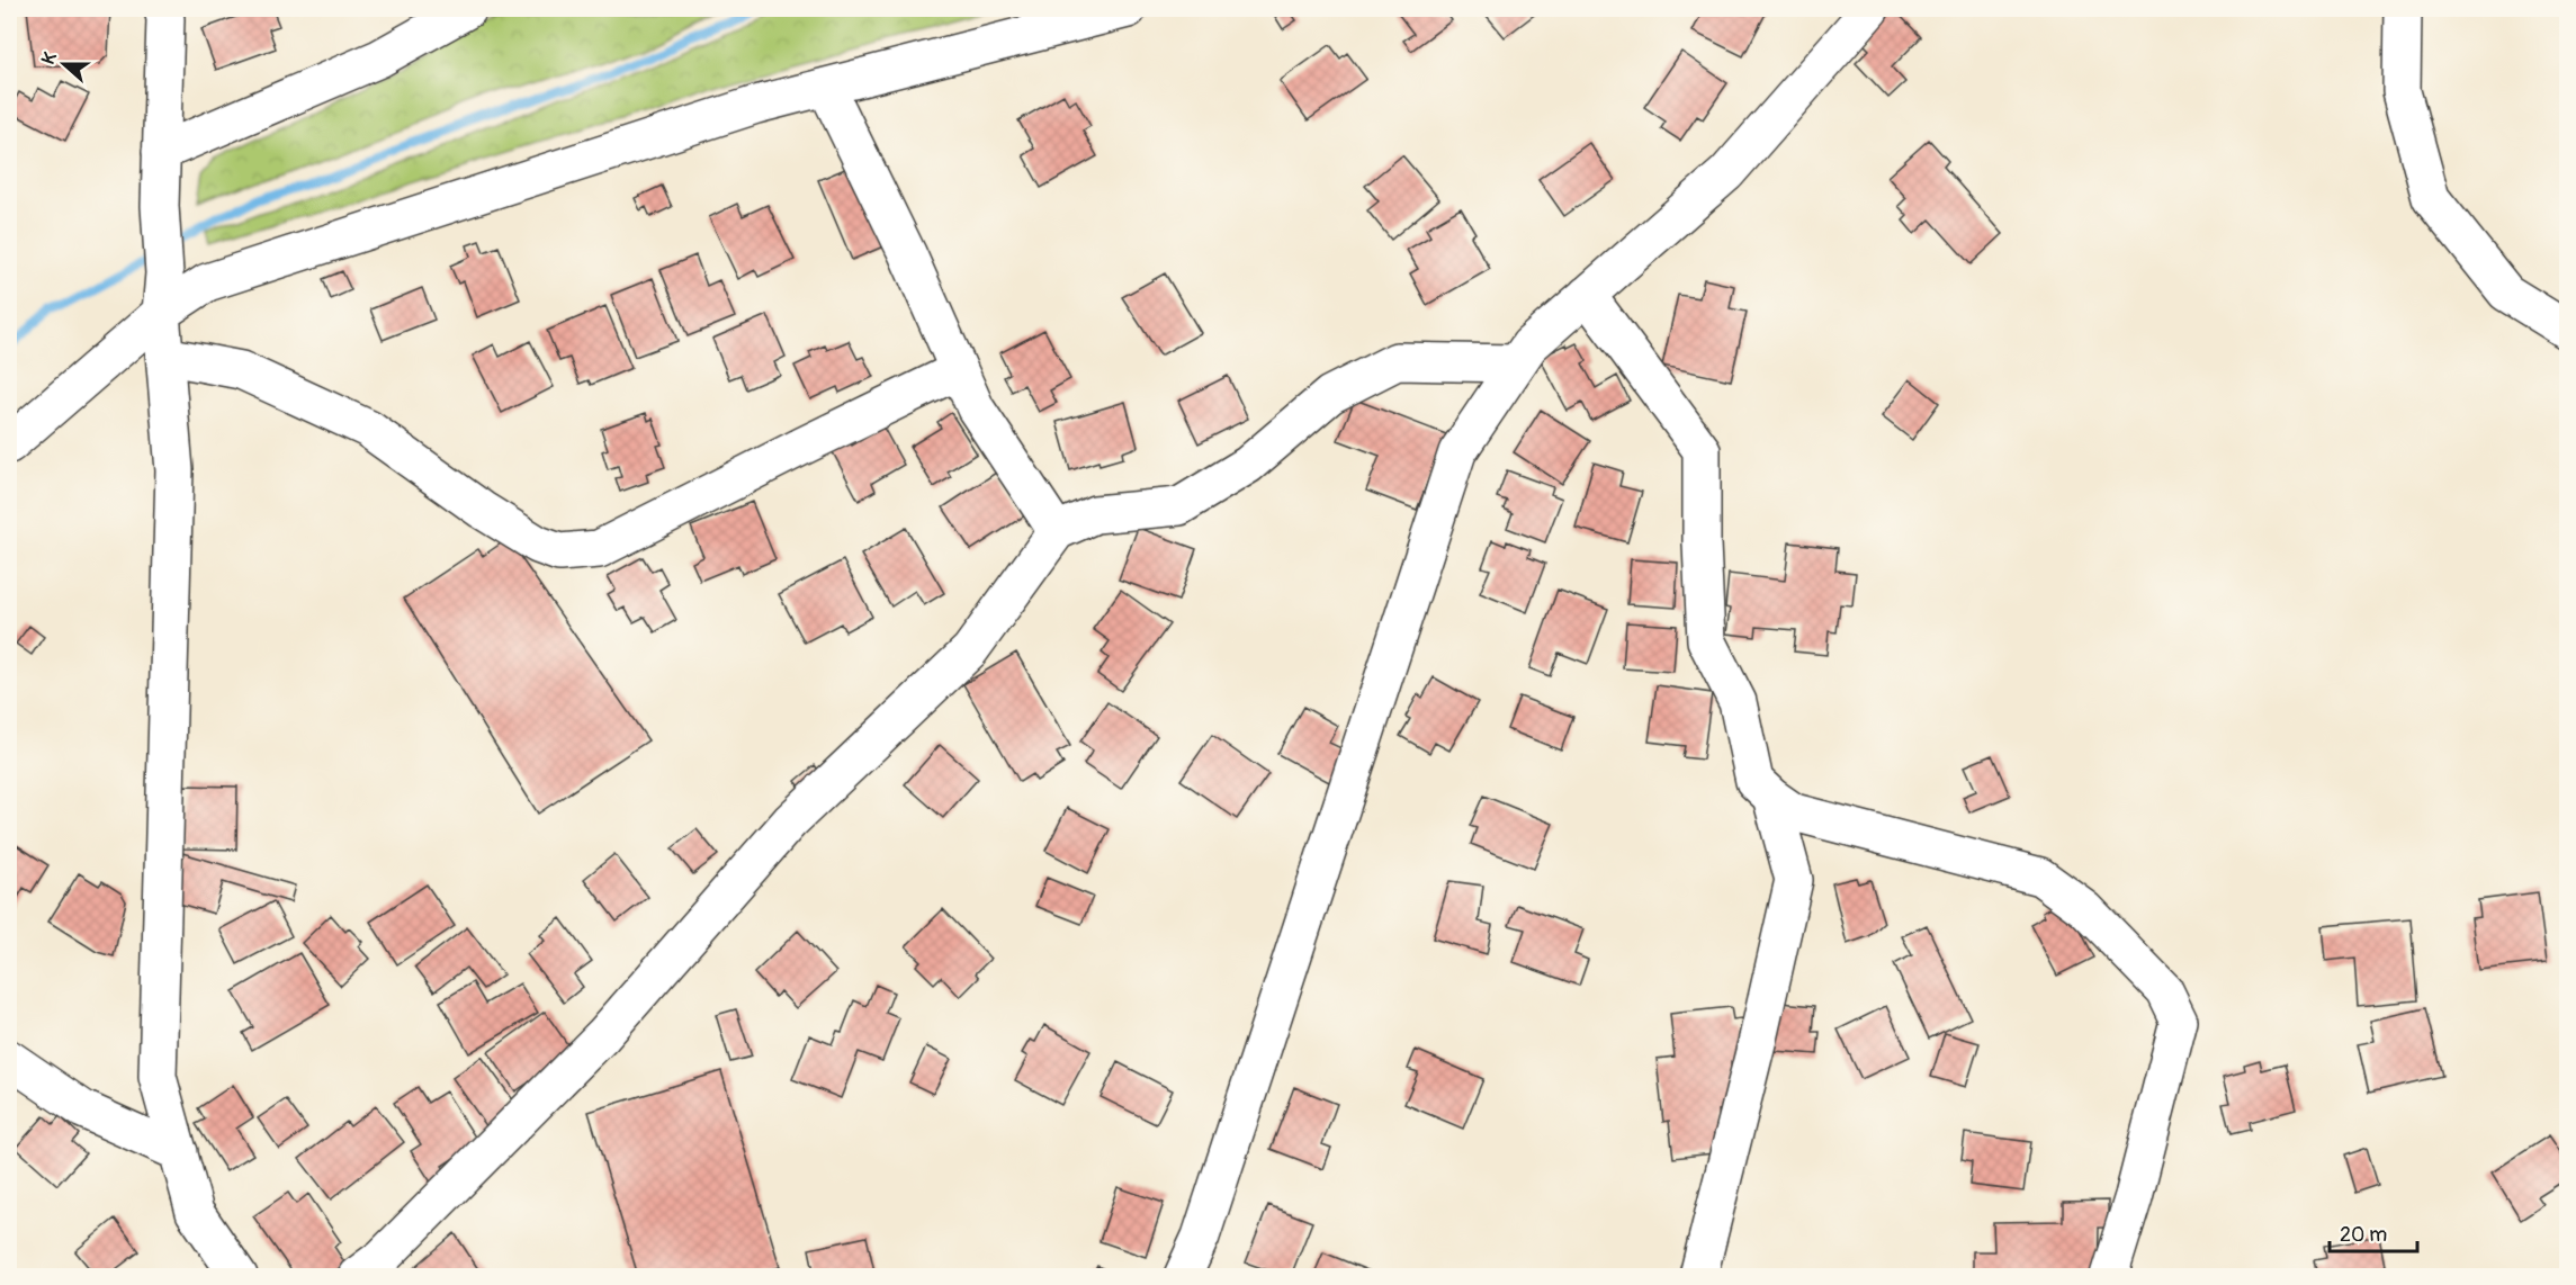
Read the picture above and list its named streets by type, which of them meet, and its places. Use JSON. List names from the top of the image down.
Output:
{
  "scale_bar": "20 m",
  "north": "left"
}
